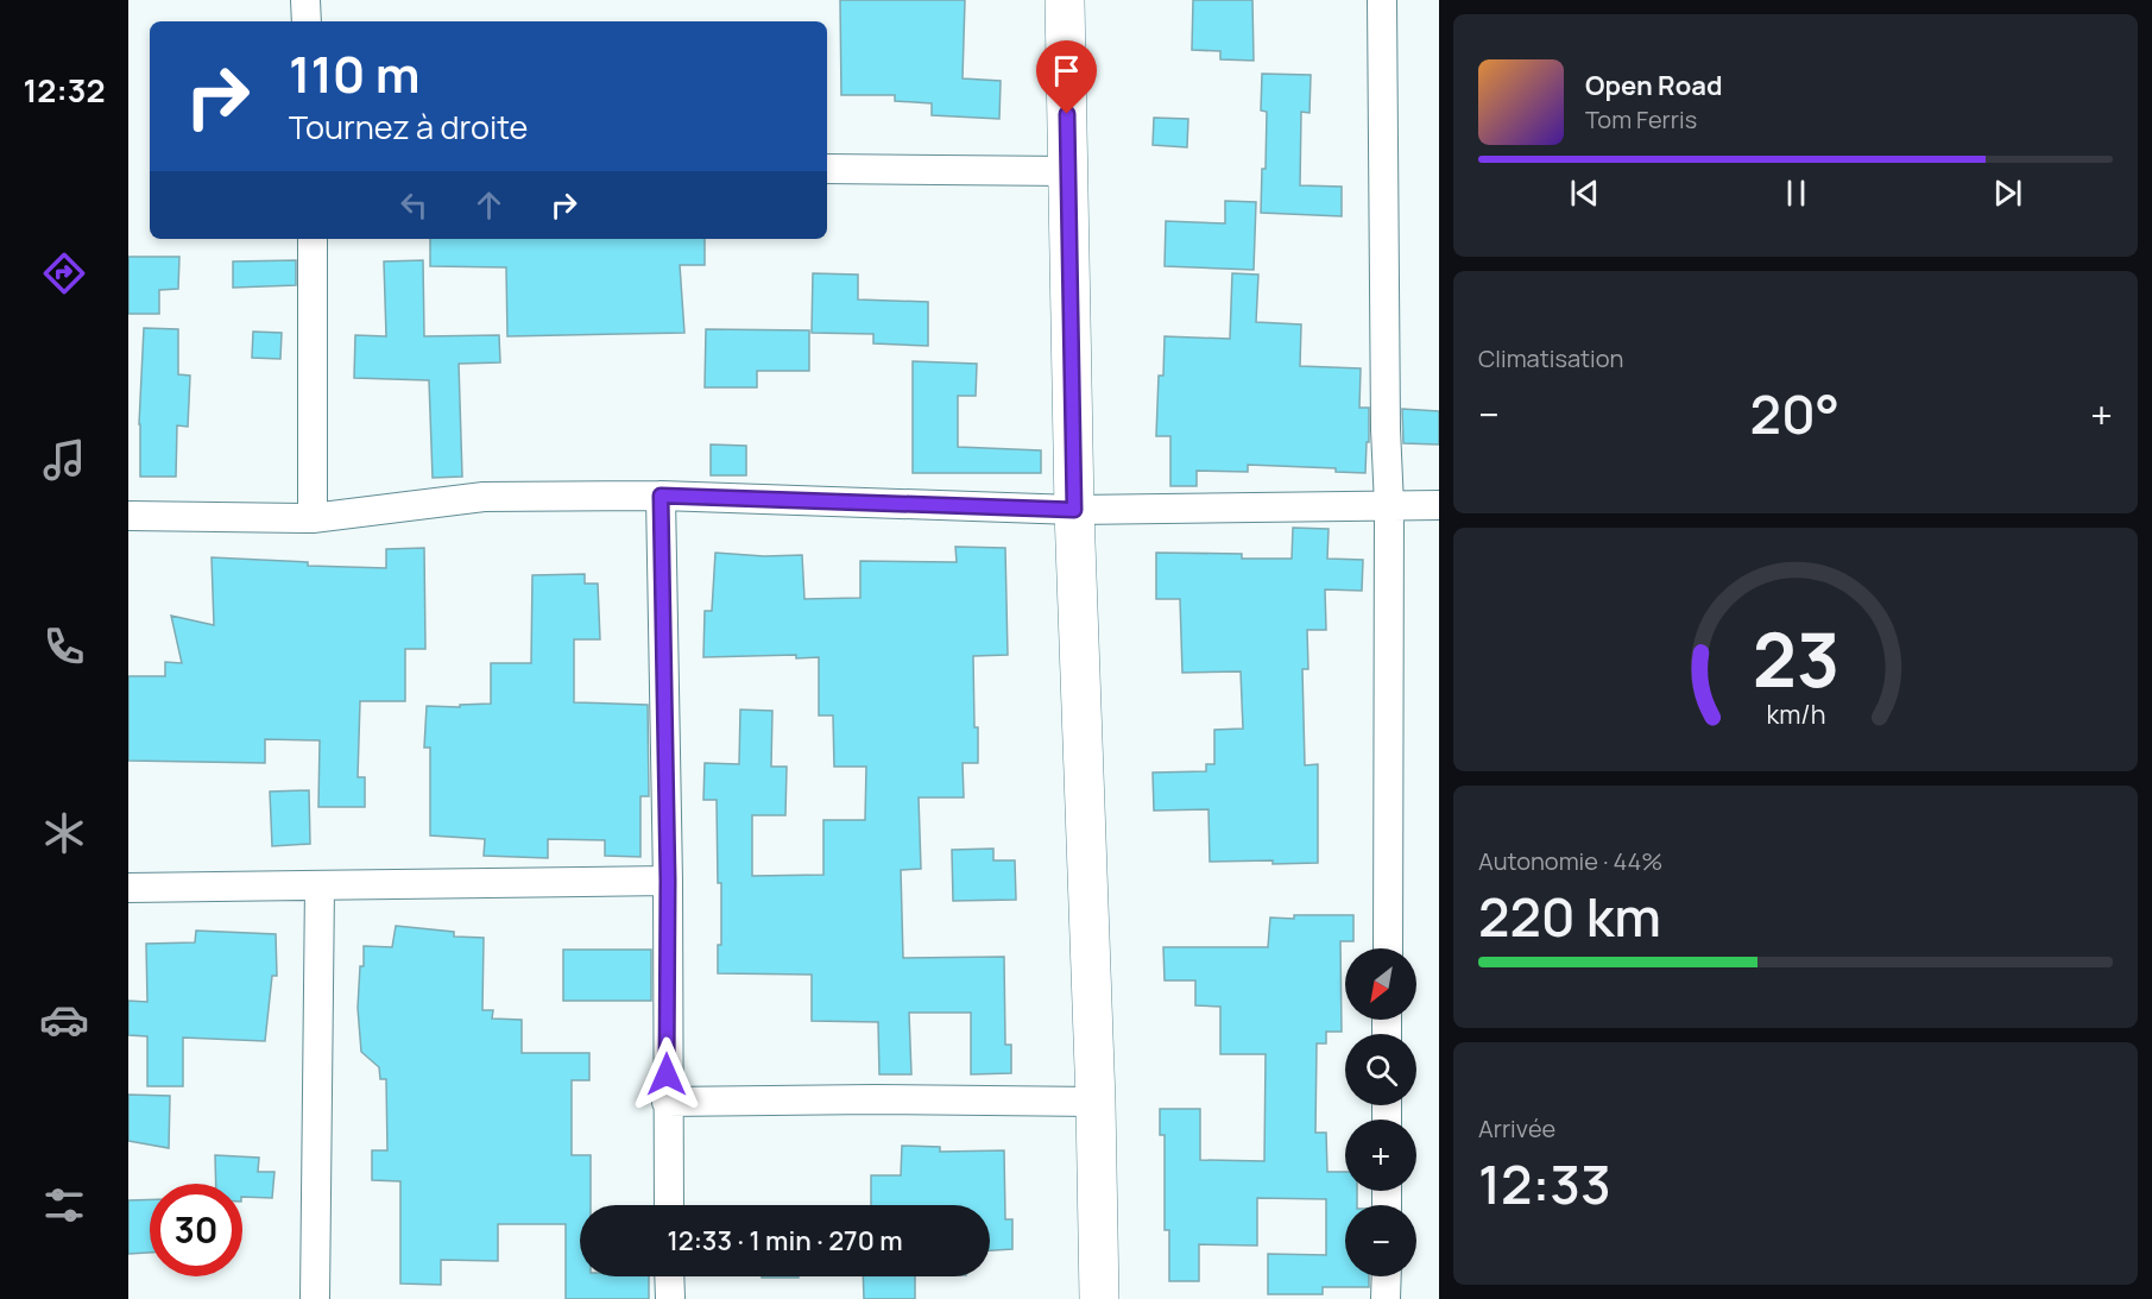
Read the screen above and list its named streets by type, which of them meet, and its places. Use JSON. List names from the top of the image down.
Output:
{
  "north": "bottom left",
  "page": {
    "tabs": "12:32",
    "turn": ["110 m", "Tournez à droite"],
    "song": ["Open Road", "Tom Ferris"],
    "tile": [
      "Climatisation",
      ["Autonomie · 44%", "220 km"],
      ["Arrivée", "12:33"]
    ],
    "heat": ["−", "20°", "+"],
    "map_buttons": ["+", "−"],
    "limit": "30",
    "trip": "12:33 · 1 min · 270 m",
    "gauge": ["23", "km/h"]
  }
}
